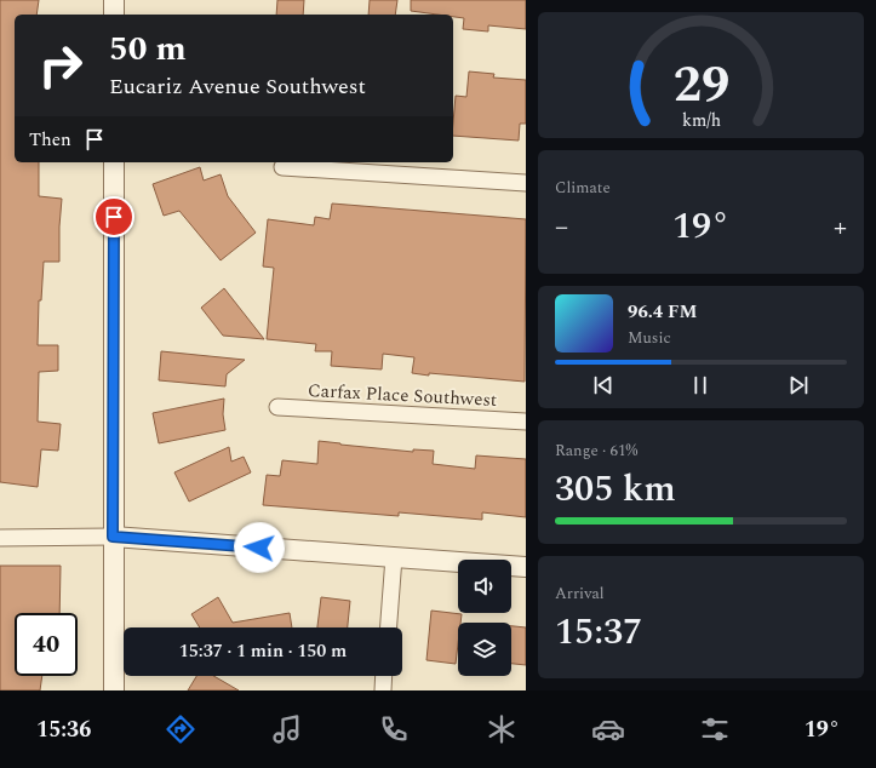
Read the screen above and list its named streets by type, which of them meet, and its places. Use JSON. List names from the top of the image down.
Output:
{
  "streets": {
    "street": ["Carfax Place Southwest"]
  },
  "page": {
    "turn": ["50 m", "Eucariz Avenue Southwest"],
    "then": "Then",
    "tile": [
      "Climate",
      ["Range · 61%", "305 km"],
      ["Arrival", "15:37"]
    ],
    "heat": ["−", "19°", "+"],
    "song": ["96.4 FM", "Music"],
    "limit": "40",
    "trip": "15:37 · 1 min · 150 m",
    "tabs": ["15:36", "19°"],
    "gauge": ["29", "km/h"]
  }
}
